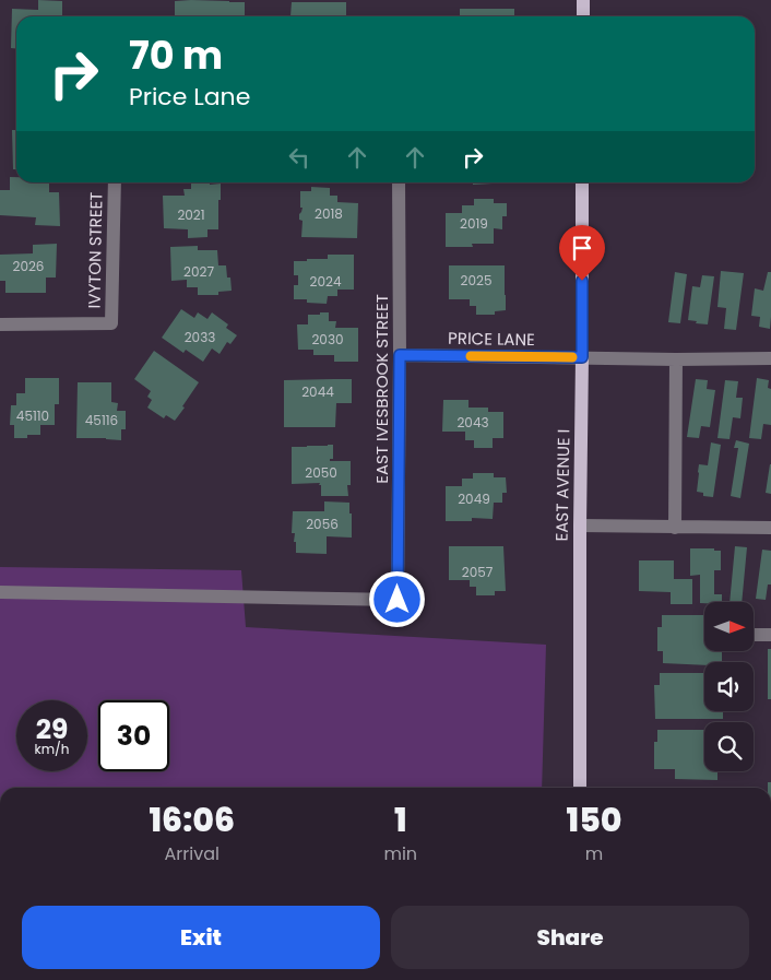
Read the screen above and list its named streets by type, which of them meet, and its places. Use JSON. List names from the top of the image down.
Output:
{
  "streets": {
    "main road": ["EAST AVENUE I"],
    "street": ["IVYTON STREET", "PRICE LANE", "EAST IVESBROOK STREET"]
  },
  "crossings": [
    ["PRICE LANE", "EAST IVESBROOK STREET"],
    ["PRICE LANE", "EAST AVENUE I"]
  ],
  "house_numbers": [
    "2018",
    "2021",
    "2019",
    "2026",
    "2027",
    "2025",
    "2024",
    "2033",
    "2030",
    "2044",
    "45110",
    "45116",
    "2043",
    "2050",
    "2049",
    "2056",
    "2057"
  ],
  "north": "right",
  "page": {
    "turn": ["70 m", "Price Lane"],
    "speed": "29 km/h",
    "limit": "30",
    "eta": [
      "16:06",
      "Arrival",
      "1",
      "min",
      "150",
      "m"
    ],
    "buttons": ["Exit", "Share"]
  }
}
